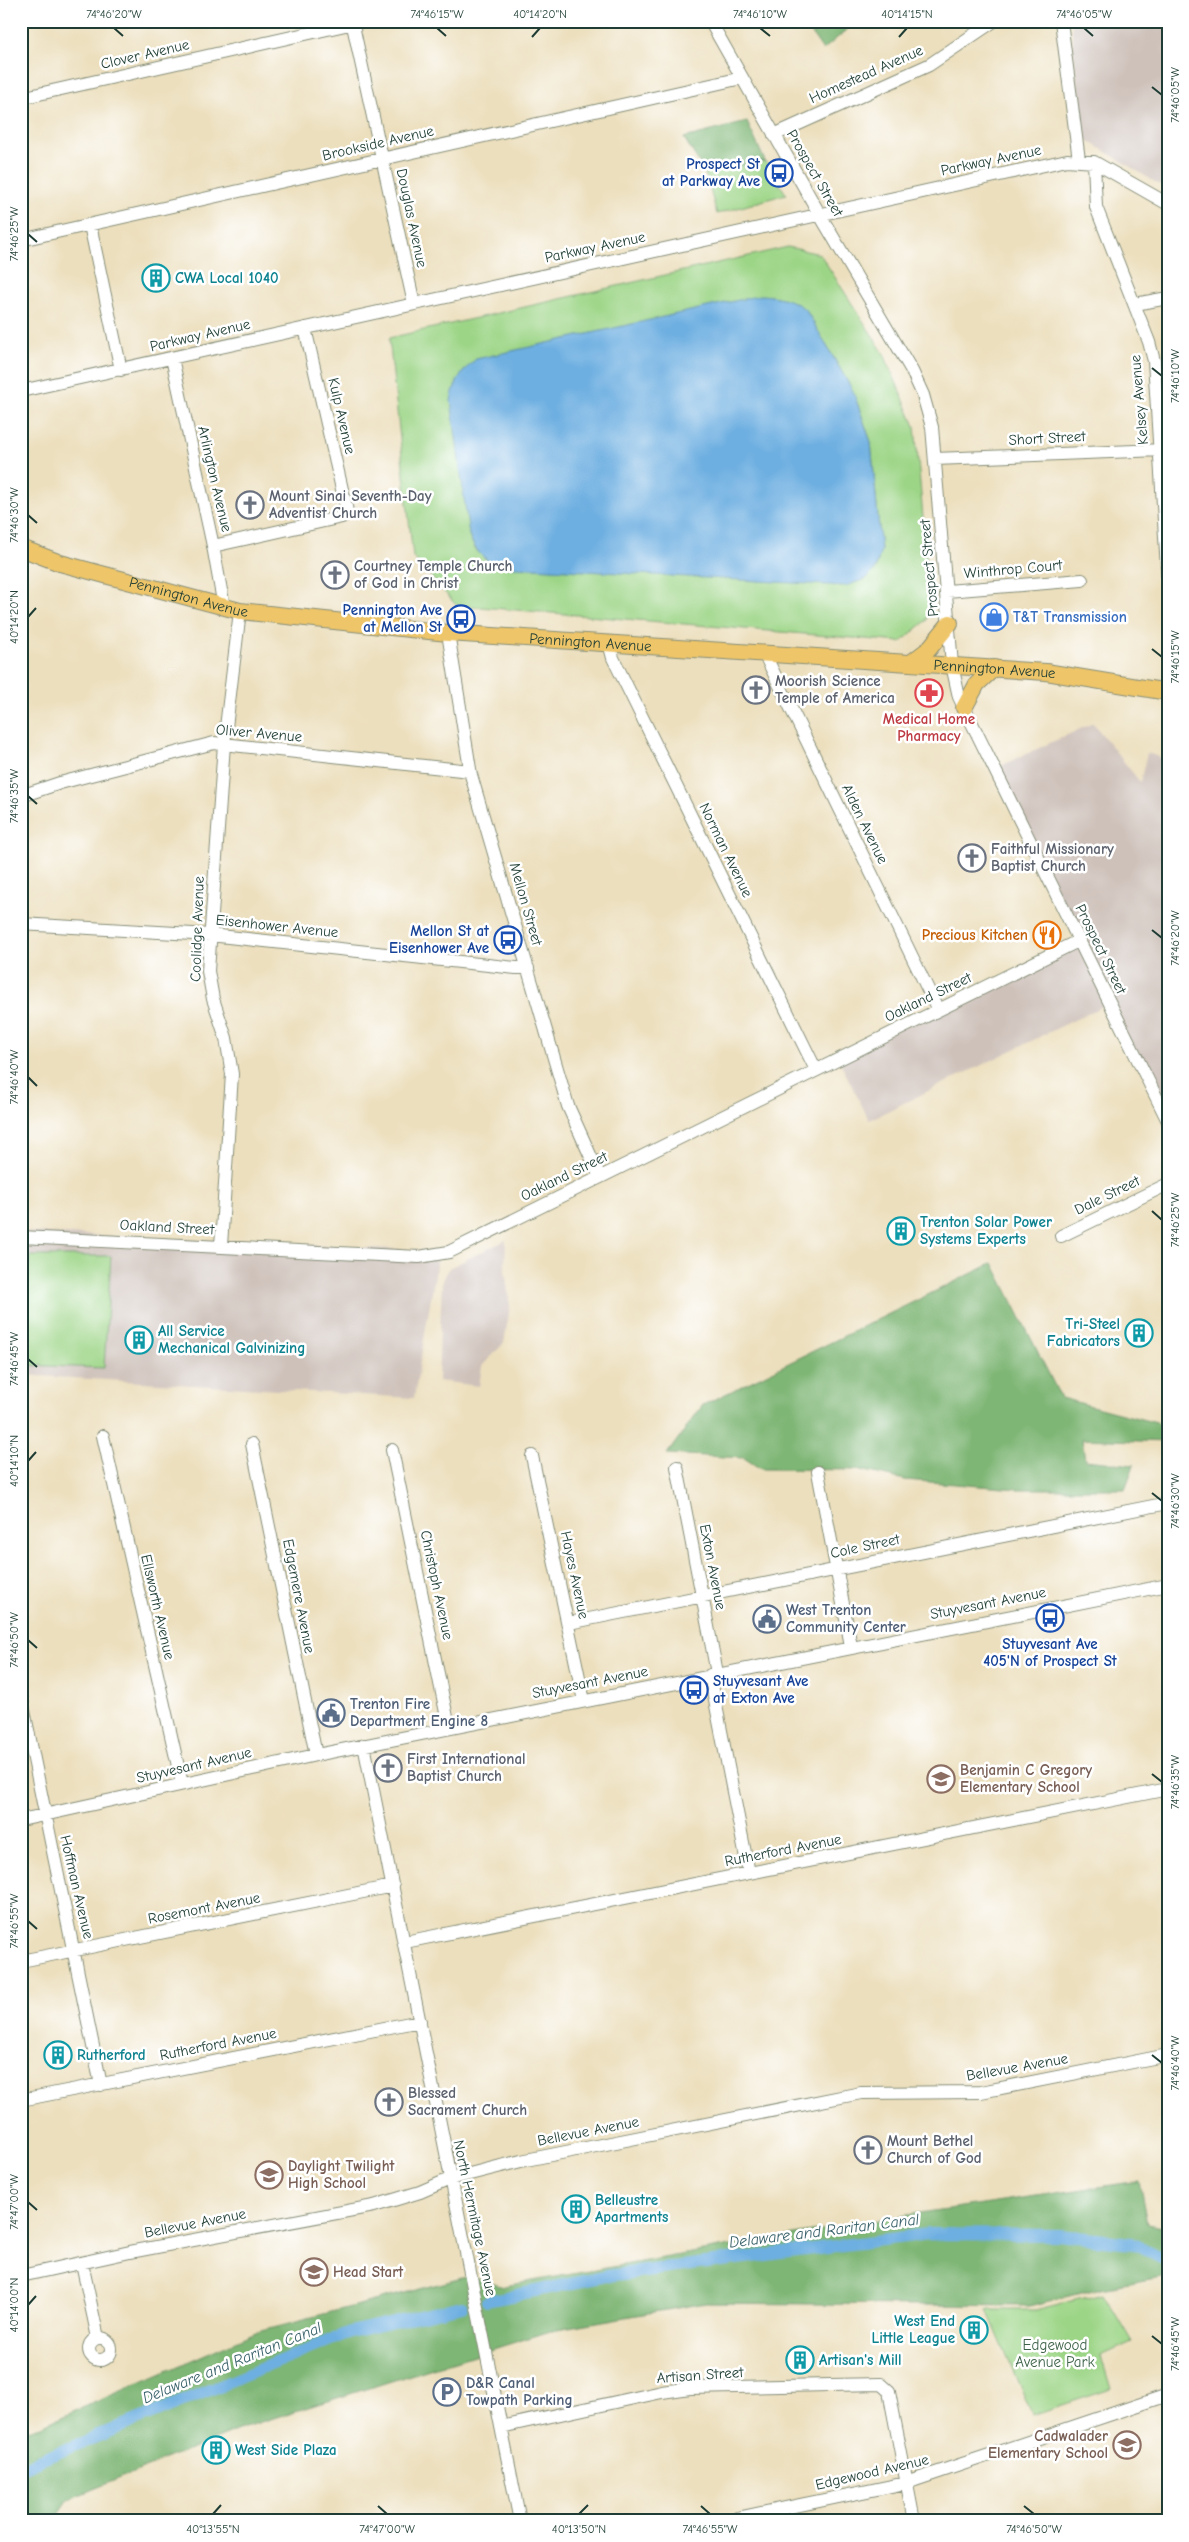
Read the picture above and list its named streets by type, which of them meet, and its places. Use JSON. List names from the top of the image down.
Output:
{
  "streets": {
    "main road": ["Pennington Avenue"],
    "street": [
      "Clover Avenue",
      "Homestead Avenue",
      "Brookside Avenue",
      "Parkway Avenue",
      "Prospect Street",
      "Douglas Avenue",
      "Kelsey Avenue",
      "Kulp Avenue",
      "Short Street",
      "Arlington Avenue",
      "Winthrop Court",
      "Oliver Avenue",
      "Alden Avenue",
      "Norman Avenue",
      "Mellon Street",
      "Eisenhower Avenue",
      "Coolidge Avenue",
      "Oakland Street",
      "Dale Street",
      "Cole Street",
      "Exton Avenue",
      "Hayes Avenue",
      "Christoph Avenue",
      "Edgemere Avenue",
      "Stuyvesant Avenue",
      "Ellsworth Avenue",
      "Rutherford Avenue",
      "Hoffman Avenue",
      "Rosemont Avenue",
      "Bellevue Avenue",
      "North Hermitage Avenue",
      "Artisan Street",
      "Edgewood Avenue"
    ]
  },
  "crossings": [
    ["Clover Avenue", "Douglas Avenue"],
    ["Homestead Avenue", "Prospect Street"],
    ["Brookside Avenue", "Prospect Street"],
    ["Brookside Avenue", "Douglas Avenue"],
    ["Parkway Avenue", "Prospect Street"],
    ["Parkway Avenue", "Douglas Avenue"],
    ["Parkway Avenue", "Kelsey Avenue"],
    ["Parkway Avenue", "Kulp Avenue"],
    ["Parkway Avenue", "Arlington Avenue"],
    ["Prospect Street", "Short Street"],
    ["Prospect Street", "Winthrop Court"],
    ["Prospect Street", "Pennington Avenue"],
    ["Prospect Street", "Oakland Street"],
    ["Kelsey Avenue", "Short Street"],
    ["Kulp Avenue", "Arlington Avenue"],
    ["Arlington Avenue", "Pennington Avenue"],
    ["Pennington Avenue", "Alden Avenue"],
    ["Pennington Avenue", "Norman Avenue"],
    ["Pennington Avenue", "Mellon Street"],
    ["Pennington Avenue", "Coolidge Avenue"],
    ["Oliver Avenue", "Mellon Street"],
    ["Oliver Avenue", "Coolidge Avenue"],
    ["Alden Avenue", "Oakland Street"],
    ["Norman Avenue", "Oakland Street"],
    ["Mellon Street", "Eisenhower Avenue"],
    ["Mellon Street", "Oakland Street"],
    ["Eisenhower Avenue", "Coolidge Avenue"],
    ["Coolidge Avenue", "Oakland Street"],
    ["Cole Street", "Exton Avenue"],
    ["Cole Street", "Hayes Avenue"],
    ["Exton Avenue", "Stuyvesant Avenue"],
    ["Exton Avenue", "Rutherford Avenue"],
    ["Hayes Avenue", "Stuyvesant Avenue"],
    ["Christoph Avenue", "Stuyvesant Avenue"],
    ["Edgemere Avenue", "Stuyvesant Avenue"],
    ["Stuyvesant Avenue", "Ellsworth Avenue"],
    ["Stuyvesant Avenue", "Hoffman Avenue"],
    ["Stuyvesant Avenue", "North Hermitage Avenue"],
    ["Rutherford Avenue", "Hoffman Avenue"],
    ["Rutherford Avenue", "North Hermitage Avenue"],
    ["Hoffman Avenue", "Rosemont Avenue"],
    ["Rosemont Avenue", "North Hermitage Avenue"],
    ["Bellevue Avenue", "North Hermitage Avenue"],
    ["North Hermitage Avenue", "Artisan Street"],
    ["Artisan Street", "Edgewood Avenue"]
  ],
  "water": ["Delaware and Raritan Canal"],
  "parks": ["Edgewood Avenue Park"],
  "places": {
    "bus stop": [
      "Prospect St at Parkway Ave",
      "Pennington Ave at Mellon St",
      "Mellon St at Eisenhower Ave",
      "Stuyvesant Ave 405'N of Prospect St",
      "Stuyvesant Ave at Exton Ave"
    ],
    "building": [
      "CWA Local 1040",
      "Trenton Solar Power Systems Experts",
      "Tri-Steel Fabricators",
      "All Service Mechanical Galvinizing",
      "Rutherford",
      "Belleustre Apartments",
      "West End Little League",
      "Artisan's Mill",
      "West Side Plaza"
    ],
    "church": [
      "Mount Sinai Seventh-Day Adventist Church",
      "Courtney Temple Church of God in Christ",
      "Moorish Science Temple of America",
      "Faithful Missionary Baptist Church",
      "First International Baptist Church",
      "Blessed Sacrament Church",
      "Mount Bethel Church of God"
    ],
    "shop": ["T&T Transmission"],
    "pharmacy": ["Medical Home Pharmacy"],
    "restaurant": ["Precious Kitchen"],
    "public building": ["West Trenton Community Center", "Trenton Fire Department Engine 8"],
    "school or university": [
      "Benjamin C Gregory Elementary School",
      "Daylight Twilight High School",
      "Head Start",
      "Cadwalader Elementary School"
    ],
    "parking": ["D&R Canal Towpath Parking"]
  },
  "coordinates": [
    "74°46'20\"W",
    "74°46'15\"W",
    "40°14'20\"N",
    "74°46'10\"W",
    "40°14'15\"N",
    "74°46'05\"W",
    "74°46'25\"W",
    "74°46'30\"W",
    "74°46'35\"W",
    "74°46'40\"W",
    "74°46'45\"W",
    "40°14'10\"N",
    "74°46'50\"W",
    "74°46'55\"W",
    "74°47'00\"W",
    "40°14'00\"N",
    "40°13'55\"N",
    "40°13'50\"N"
  ]
}
